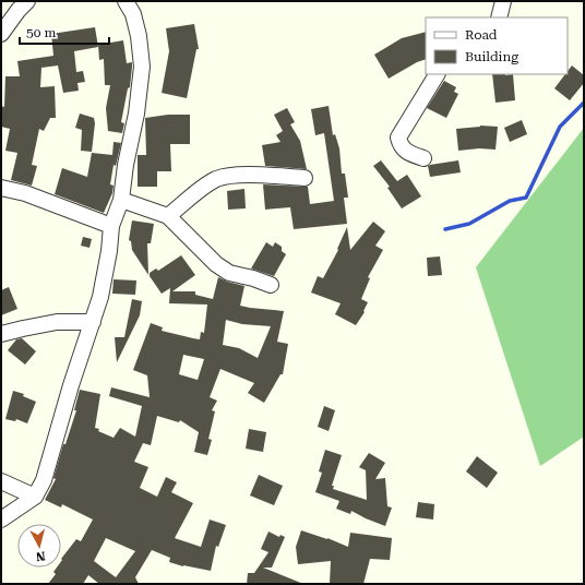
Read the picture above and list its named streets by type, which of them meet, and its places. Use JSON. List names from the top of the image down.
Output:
{
  "legend": ["Road", "Building"],
  "scale_bar": "50 m",
  "north": "bottom"
}
